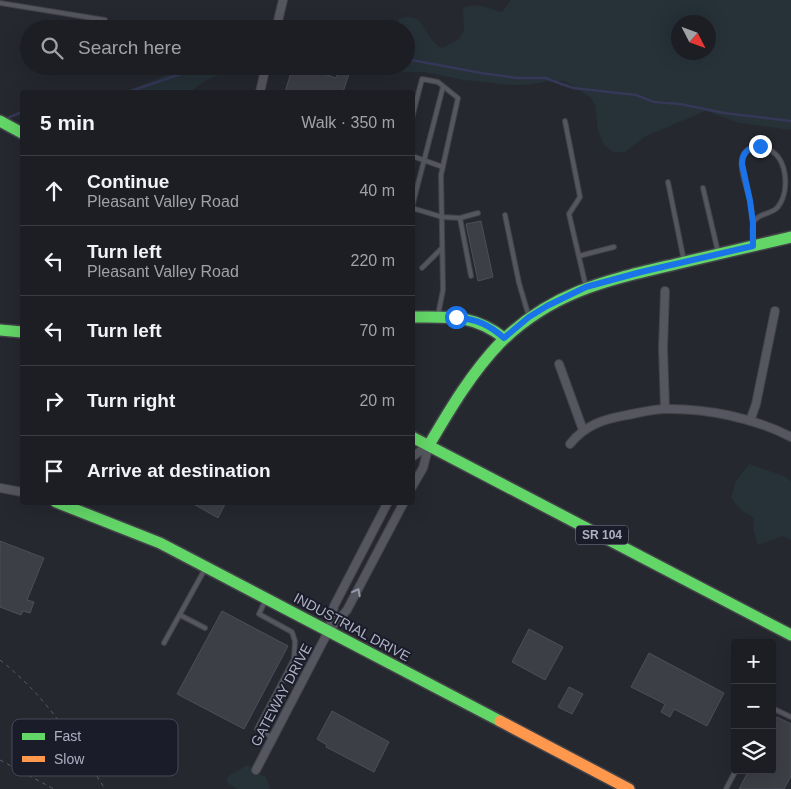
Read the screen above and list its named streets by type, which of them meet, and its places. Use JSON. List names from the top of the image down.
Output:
{
  "streets": {
    "street": ["SR 104", "INDUSTRIAL DRIVE", "GATEWAY DRIVE"]
  },
  "crossings": [
    ["INDUSTRIAL DRIVE", "GATEWAY DRIVE"]
  ],
  "legend": ["Fast", "Slow"],
  "north": "bottom right",
  "page": {
    "search": "Search here",
    "heading": ["5 min", "Walk · 350 m"],
    "list": [
      ["Continue", "Pleasant Valley Road", "40 m"],
      ["Turn left", "Pleasant Valley Road", "220 m"],
      ["Turn left", "70 m"],
      ["Turn right", "20 m"],
      "Arrive at destination"
    ],
    "map_buttons": ["+", "−"]
  }
}
